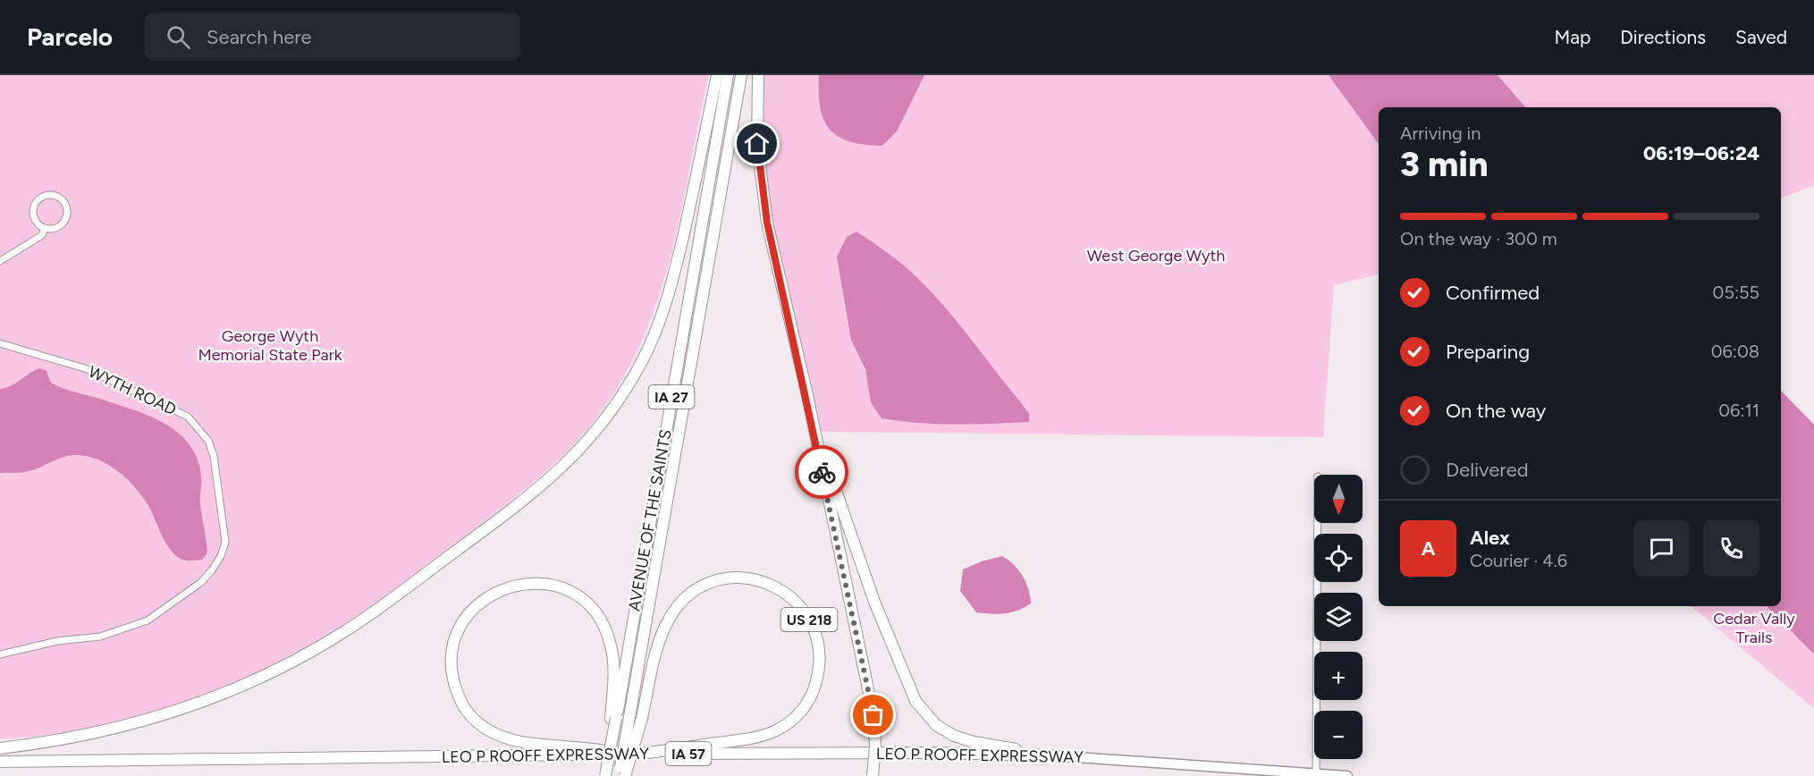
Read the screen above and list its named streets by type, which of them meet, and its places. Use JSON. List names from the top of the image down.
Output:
{
  "streets": {
    "highway": [
      "IA 27",
      "AVENUE OF THE SAINTS",
      "US 218",
      "IA 57",
      "LEO P ROOFF EXPRESSWAY"
    ],
    "street": ["WYTH ROAD"]
  },
  "crossings": [
    ["US 218", "LEO P ROOFF EXPRESSWAY"]
  ],
  "parks": ["West George Wyth", "George Wyth Memorial State Park", "Cedar Vally Trails"],
  "north": "bottom",
  "page": {
    "header": "Parcelo",
    "search": "Search here",
    "nav": ["Map", "Directions", "Saved"],
    "heading": ["3 min", "Arriving in", "06:19–06:24"],
    "panel": ["Alex", "Courier · 4.6"],
    "bar": "On the way · 300 m",
    "list": [
      ["Confirmed", "05:55"],
      ["Preparing", "06:08"],
      ["On the way", "06:11"],
      "Delivered"
    ],
    "map_buttons": ["+", "−"],
    "round": "A"
  }
}
